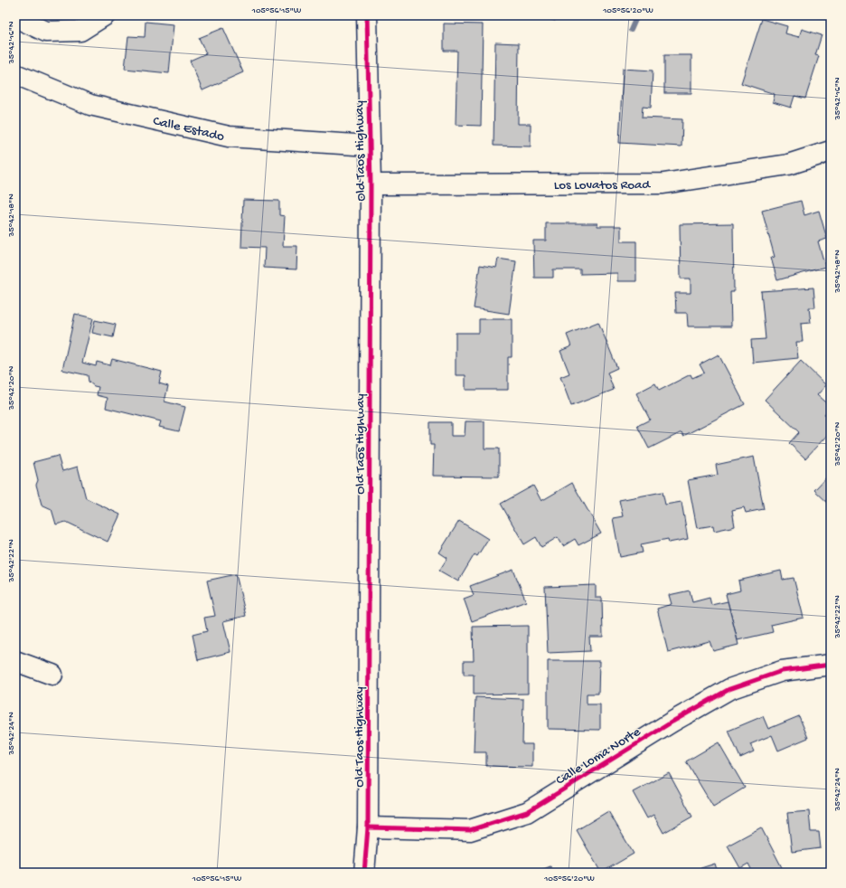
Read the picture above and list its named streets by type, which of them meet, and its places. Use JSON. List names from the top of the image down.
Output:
{
  "streets": {
    "street": [
      "Calle Estado",
      "Old Taos Highway",
      "Los Lovatos Road",
      "Calle Loma Norte"
    ]
  },
  "crossings": [
    ["Calle Estado", "Old Taos Highway"],
    ["Old Taos Highway", "Los Lovatos Road"],
    ["Old Taos Highway", "Calle Loma Norte"]
  ],
  "coordinates": [
    "105°56'15\"W",
    "105°56'20\"W",
    "35°42'16\"N",
    "35°42'18\"N",
    "35°42'20\"N",
    "35°42'22\"N",
    "35°42'24\"N"
  ]
}
